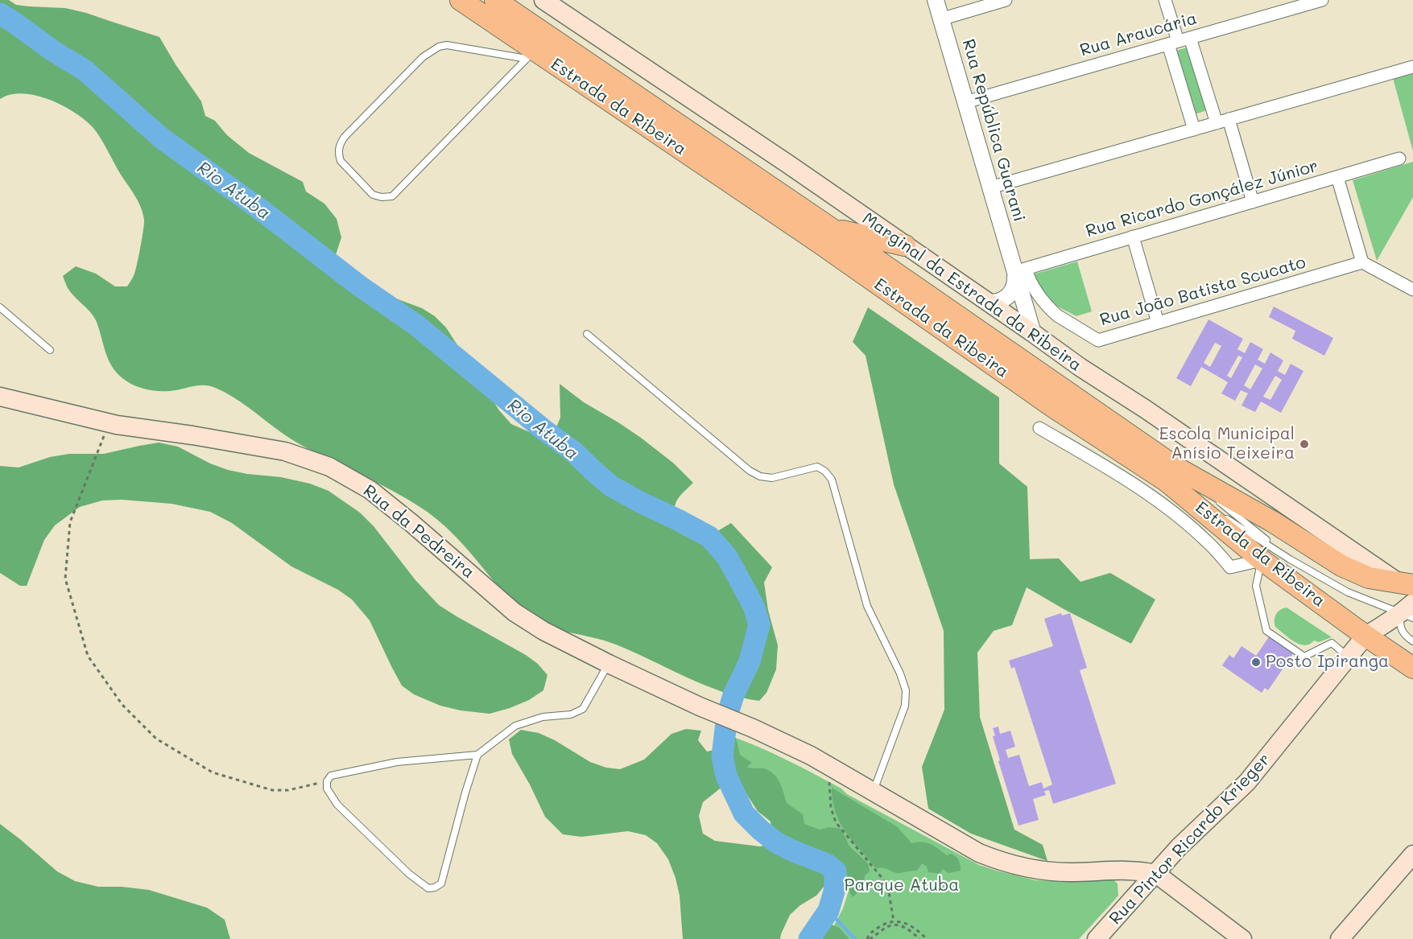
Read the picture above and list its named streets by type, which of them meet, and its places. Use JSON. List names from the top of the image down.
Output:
{
  "streets": {
    "main road": [
      "Estrada da Ribeira",
      "Marginal da Estrada da Ribeira",
      "Rua da Pedreira",
      "Rua Pintor Ricardo Krieger"
    ],
    "street": [
      "Rua Araucária",
      "Rua República Guarani",
      "Rua Ricardo Gonçález Júnior",
      "Rua João Batista Scucato"
    ]
  },
  "crossings": [
    ["Rua Araucária", "Rua República Guarani"],
    ["Estrada da Ribeira", "Marginal da Estrada da Ribeira"],
    ["Estrada da Ribeira", "Rua Pintor Ricardo Krieger"],
    ["Rua República Guarani", "Rua Ricardo Gonçález Júnior"],
    ["Rua República Guarani", "Rua João Batista Scucato"],
    ["Rua República Guarani", "Marginal da Estrada da Ribeira"],
    ["Rua Ricardo Gonçález Júnior", "Rua João Batista Scucato"],
    ["Rua da Pedreira", "Rua Pintor Ricardo Krieger"]
  ],
  "water": ["Rio Atuba"],
  "parks": ["Parque Atuba"],
  "places": ["Escola Municipal Anísio Teixeira", "Posto Ipiranga"]
}
